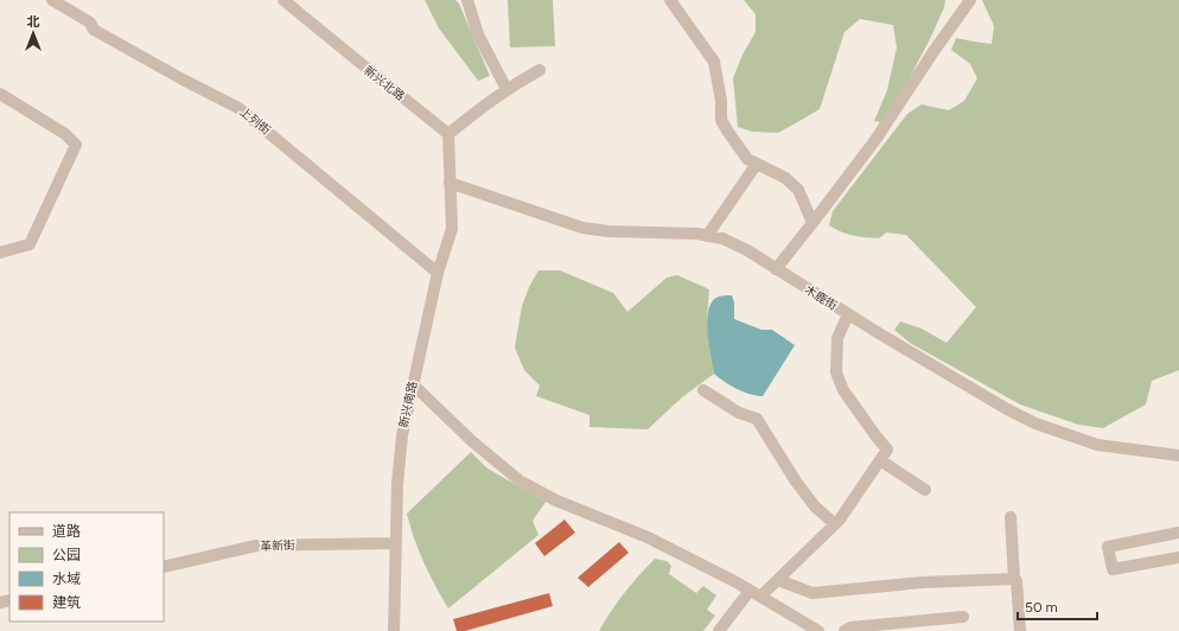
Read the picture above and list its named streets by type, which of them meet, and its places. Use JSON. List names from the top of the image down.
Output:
{
  "streets": {
    "street": [
      "新兴北路",
      "上列街",
      "木鹿街",
      "新兴南路",
      "革新街"
    ]
  },
  "crossings": [
    ["上列街", "新兴南路"],
    ["木鹿街", "新兴南路"],
    ["新兴南路", "革新街"]
  ],
  "legend": [
    "道路",
    "公园",
    "水域",
    "建筑"
  ],
  "scale_bar": "50 m",
  "north": "top"
}
